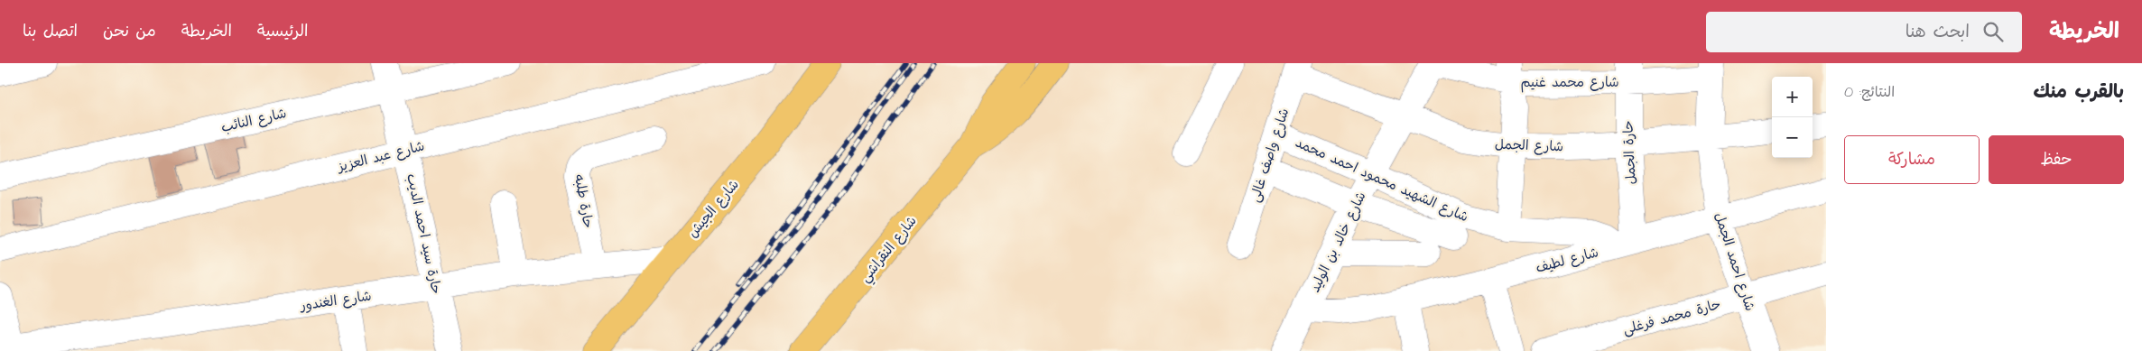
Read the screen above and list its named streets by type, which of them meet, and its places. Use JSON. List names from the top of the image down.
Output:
{
  "streets": {
    "main road": ["شارع الجيش", "شارع النقراشي"],
    "street": [
      "شارع محمد غنيم",
      "شارع النائب",
      "شارع الجمل",
      "حارة الجمل",
      "شارع واصف غالى",
      "شارع عبد العزيز",
      "شارع الشهيد محمود احمد محمد",
      "حارة طلبه",
      "حارة سيد احمد الديب",
      "شارع خالد بن الوليد",
      "شارع لطيف",
      "شارع احمد الجمل",
      "شارع الغندور",
      "حارة محمد فرغلى"
    ]
  },
  "crossings": [
    ["شارع محمد غنيم", "حارة الجمل"],
    ["شارع محمد غنيم", "شارع خالد بن الوليد"],
    ["شارع محمد غنيم", "شارع احمد الجمل"],
    ["شارع النائب", "حارة سيد احمد الديب"],
    ["شارع الجمل", "حارة الجمل"],
    ["شارع الجمل", "شارع واصف غالى"],
    ["شارع الجمل", "شارع خالد بن الوليد"],
    ["شارع الجمل", "شارع احمد الجمل"],
    ["حارة الجمل", "شارع الشهيد محمود احمد محمد"],
    ["حارة الجمل", "شارع لطيف"],
    ["شارع واصف غالى", "شارع الشهيد محمود احمد محمد"],
    ["شارع عبد العزيز", "حارة سيد احمد الديب"],
    ["شارع الشهيد محمود احمد محمد", "شارع خالد بن الوليد"],
    ["شارع الشهيد محمود احمد محمد", "شارع لطيف"],
    ["حارة طلبه", "شارع الغندور"],
    ["شارع الجيش", "شارع الغندور"],
    ["حارة سيد احمد الديب", "شارع الغندور"],
    ["شارع خالد بن الوليد", "شارع لطيف"],
    ["شارع لطيف", "شارع احمد الجمل"],
    ["شارع احمد الجمل", "حارة محمد فرغلى"]
  ],
  "page": {
    "header": "الخريطة",
    "search": "ابحث هنا",
    "nav": [
      "الرئيسية",
      "الخريطة",
      "من نحن",
      "اتصل بنا"
    ],
    "heading": ["بالقرب منك", "النتائج: 0"],
    "map_buttons": ["+", "−"],
    "buttons": ["حفظ", "مشاركة"]
  }
}
